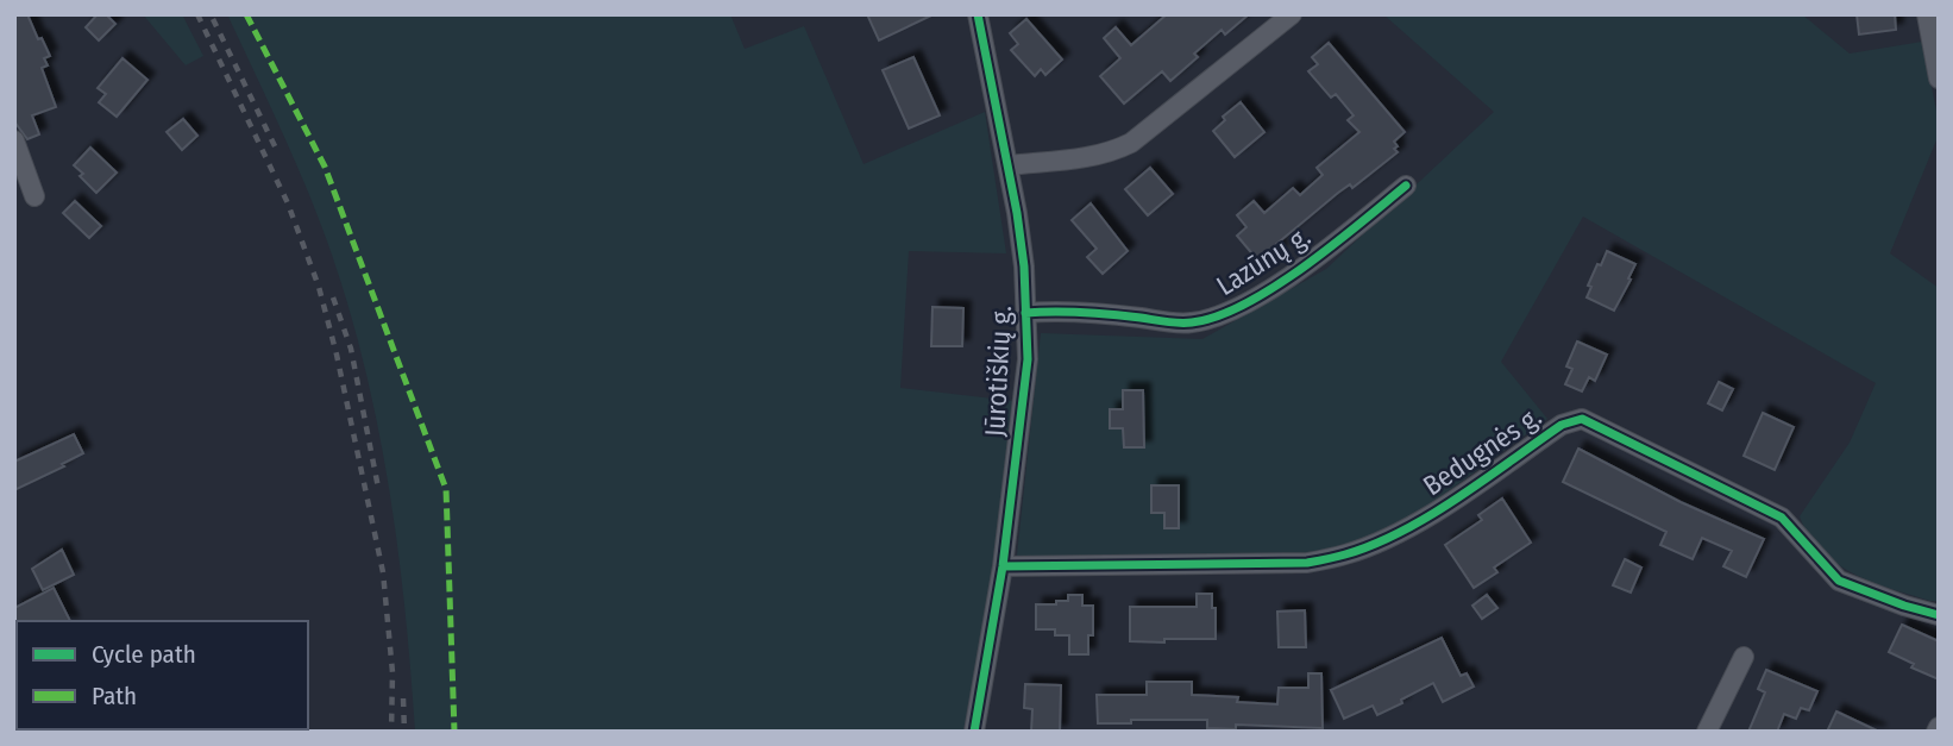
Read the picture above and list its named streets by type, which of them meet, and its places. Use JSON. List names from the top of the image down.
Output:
{
  "streets": {
    "street": ["Lazūnų g.", "Jūrotiškių g.", "Bedugnės g."]
  },
  "crossings": [
    ["Lazūnų g.", "Jūrotiškių g."],
    ["Jūrotiškių g.", "Bedugnės g."]
  ],
  "legend": ["Cycle path", "Path"]
}
